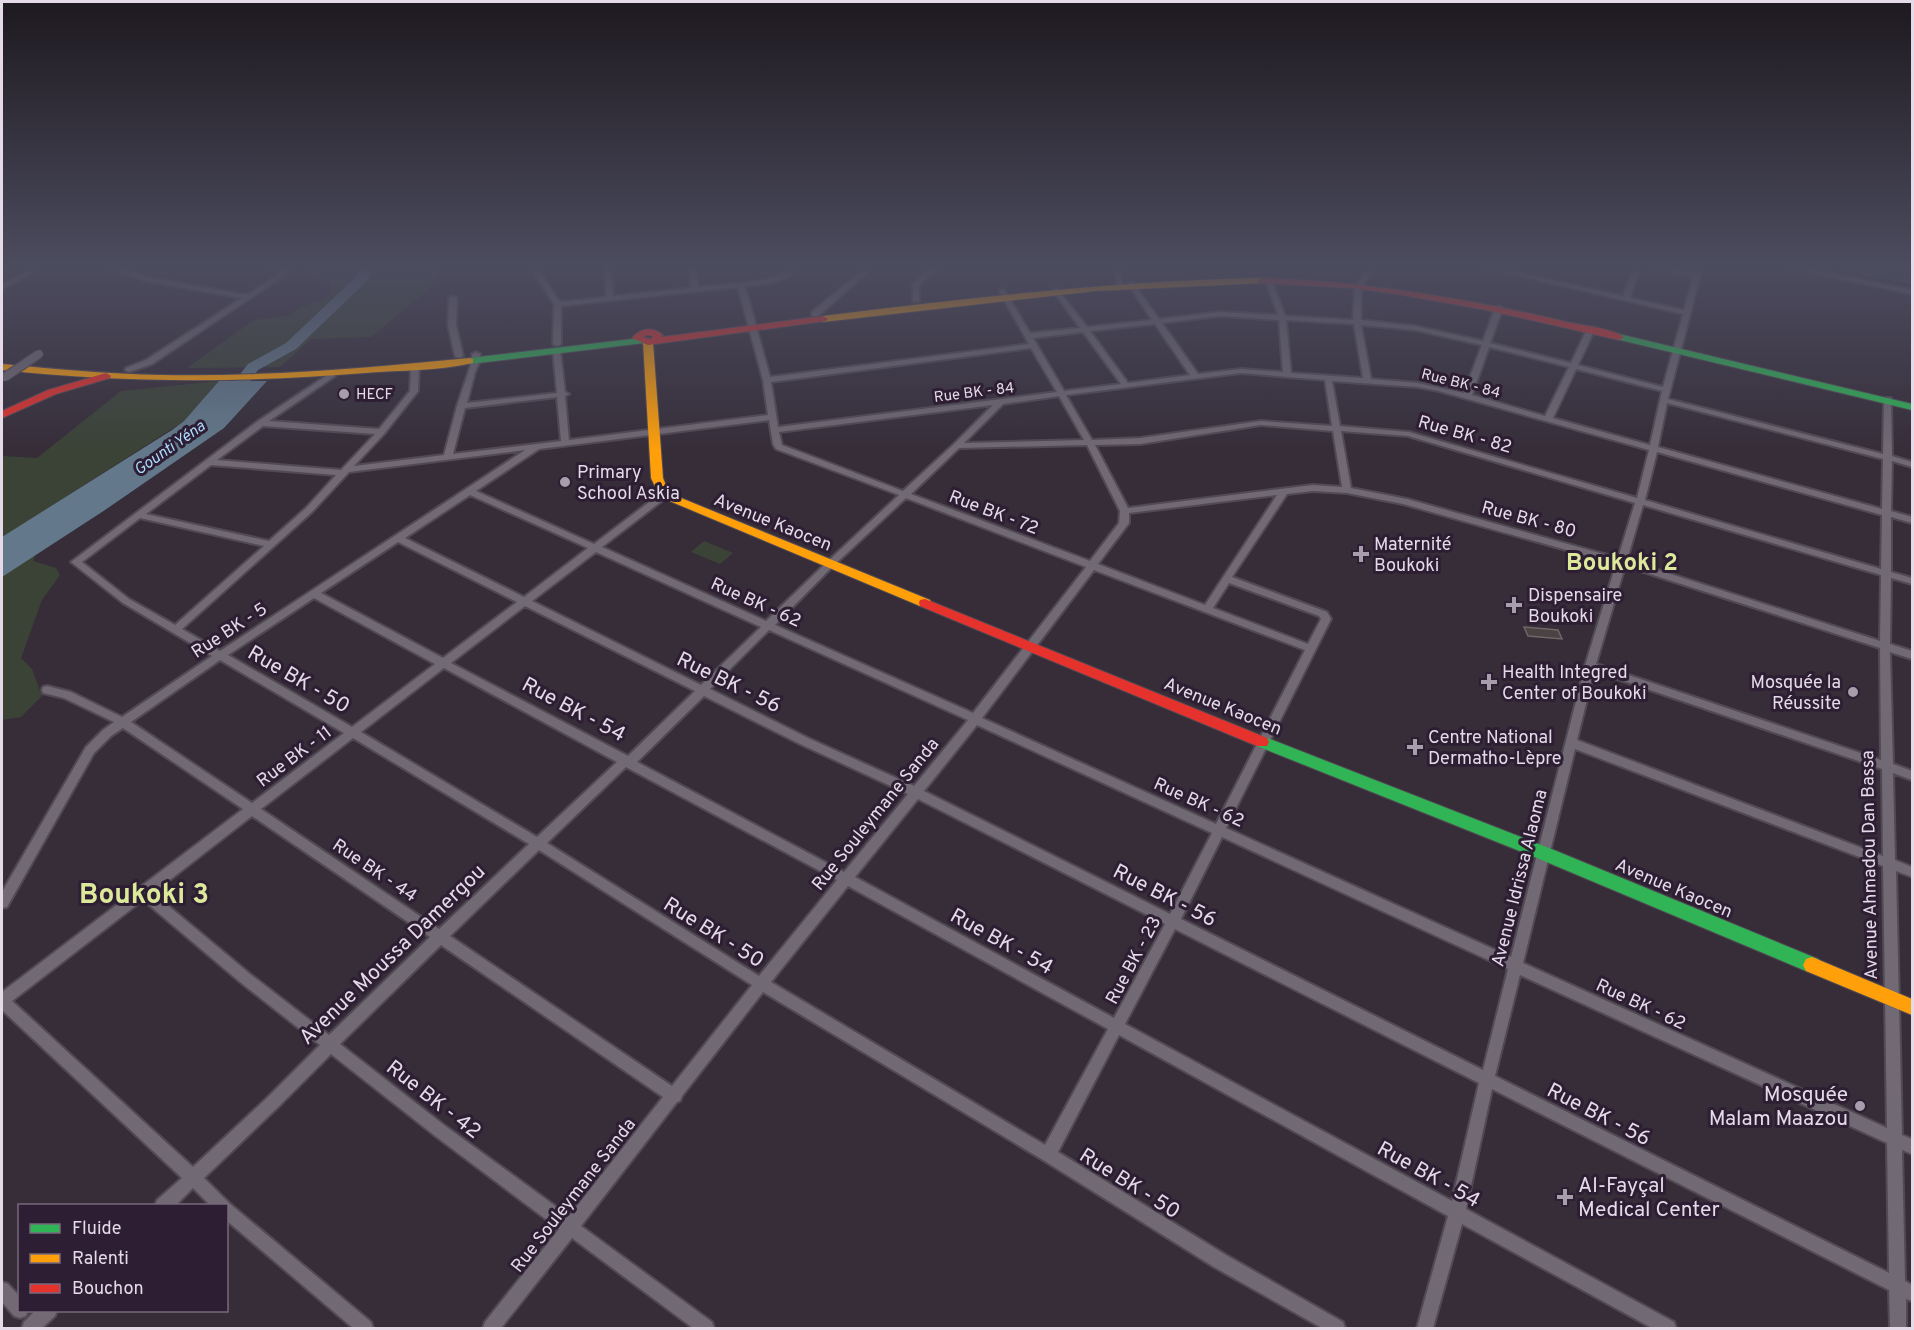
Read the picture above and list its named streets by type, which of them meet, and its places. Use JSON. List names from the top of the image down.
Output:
{
  "streets": {
    "main road": ["Avenue Kaocen"],
    "street": [
      "Rue BK - 84",
      "Rue BK - 82",
      "Rue BK - 72",
      "Rue BK - 80",
      "Rue BK - 62",
      "Rue BK - 5",
      "Rue BK - 50",
      "Rue BK - 56",
      "Rue BK - 54",
      "Rue BK - 11",
      "Rue Souleymane Sanda",
      "Avenue Ahmadou Dan Bassa",
      "Rue BK - 44",
      "Avenue Idrissa Alaoma",
      "Avenue Moussa Damergou",
      "Rue BK - 23",
      "Rue BK - 42"
    ]
  },
  "crossings": [
    ["Rue BK - 84", "Rue BK - 72"],
    ["Rue BK - 84", "Avenue Ahmadou Dan Bassa"],
    ["Rue BK - 84", "Avenue Idrissa Alaoma"],
    ["Rue BK - 84", "Avenue Moussa Damergou"],
    ["Rue BK - 82", "Avenue Ahmadou Dan Bassa"],
    ["Rue BK - 82", "Avenue Idrissa Alaoma"],
    ["Rue BK - 82", "Avenue Moussa Damergou"],
    ["Rue BK - 72", "Rue Souleymane Sanda"],
    ["Rue BK - 72", "Avenue Moussa Damergou"],
    ["Rue BK - 72", "Rue BK - 23"],
    ["Rue BK - 80", "Rue Souleymane Sanda"],
    ["Rue BK - 80", "Avenue Ahmadou Dan Bassa"],
    ["Rue BK - 80", "Avenue Idrissa Alaoma"],
    ["Avenue Kaocen", "Rue BK - 11"],
    ["Avenue Kaocen", "Rue Souleymane Sanda"],
    ["Avenue Kaocen", "Avenue Ahmadou Dan Bassa"],
    ["Avenue Kaocen", "Avenue Idrissa Alaoma"],
    ["Avenue Kaocen", "Avenue Moussa Damergou"],
    ["Avenue Kaocen", "Rue BK - 23"],
    ["Rue BK - 62", "Rue BK - 5"],
    ["Rue BK - 62", "Rue BK - 11"],
    ["Rue BK - 62", "Rue Souleymane Sanda"],
    ["Rue BK - 62", "Avenue Ahmadou Dan Bassa"],
    ["Rue BK - 62", "Avenue Idrissa Alaoma"],
    ["Rue BK - 62", "Avenue Moussa Damergou"],
    ["Rue BK - 62", "Rue BK - 23"],
    ["Rue BK - 5", "Rue BK - 50"],
    ["Rue BK - 5", "Rue BK - 56"],
    ["Rue BK - 5", "Rue BK - 54"],
    ["Rue BK - 5", "Rue BK - 44"],
    ["Rue BK - 50", "Rue BK - 11"],
    ["Rue BK - 50", "Rue Souleymane Sanda"],
    ["Rue BK - 50", "Avenue Moussa Damergou"],
    ["Rue BK - 50", "Rue BK - 23"],
    ["Rue BK - 56", "Rue BK - 11"],
    ["Rue BK - 56", "Rue Souleymane Sanda"],
    ["Rue BK - 56", "Avenue Ahmadou Dan Bassa"],
    ["Rue BK - 56", "Avenue Idrissa Alaoma"],
    ["Rue BK - 56", "Avenue Moussa Damergou"],
    ["Rue BK - 56", "Rue BK - 23"],
    ["Rue BK - 54", "Rue BK - 11"],
    ["Rue BK - 54", "Rue Souleymane Sanda"],
    ["Rue BK - 54", "Avenue Idrissa Alaoma"],
    ["Rue BK - 54", "Avenue Moussa Damergou"],
    ["Rue BK - 54", "Rue BK - 23"],
    ["Rue BK - 11", "Rue BK - 44"],
    ["Rue BK - 11", "Rue BK - 42"],
    ["Rue Souleymane Sanda", "Rue BK - 44"],
    ["Rue Souleymane Sanda", "Rue BK - 42"],
    ["Rue BK - 44", "Avenue Moussa Damergou"],
    ["Avenue Moussa Damergou", "Rue BK - 42"]
  ],
  "districts": ["Boukoki 2", "Boukoki 3"],
  "water": ["Gounti Yéna"],
  "places": {
    "other": [
      "HECF",
      "Primary School Askia",
      "Mosquée la Réussite",
      "Mosquée Malam Maazou"
    ],
    "health": [
      "Maternité Boukoki",
      "Dispensaire Boukoki",
      "Health Integred Center of Boukoki",
      "Centre National Dermatho-Lèpre",
      "Al-Fayçal Medical Center"
    ]
  },
  "legend": ["Fluide", "Ralenti", "Bouchon"]
}
